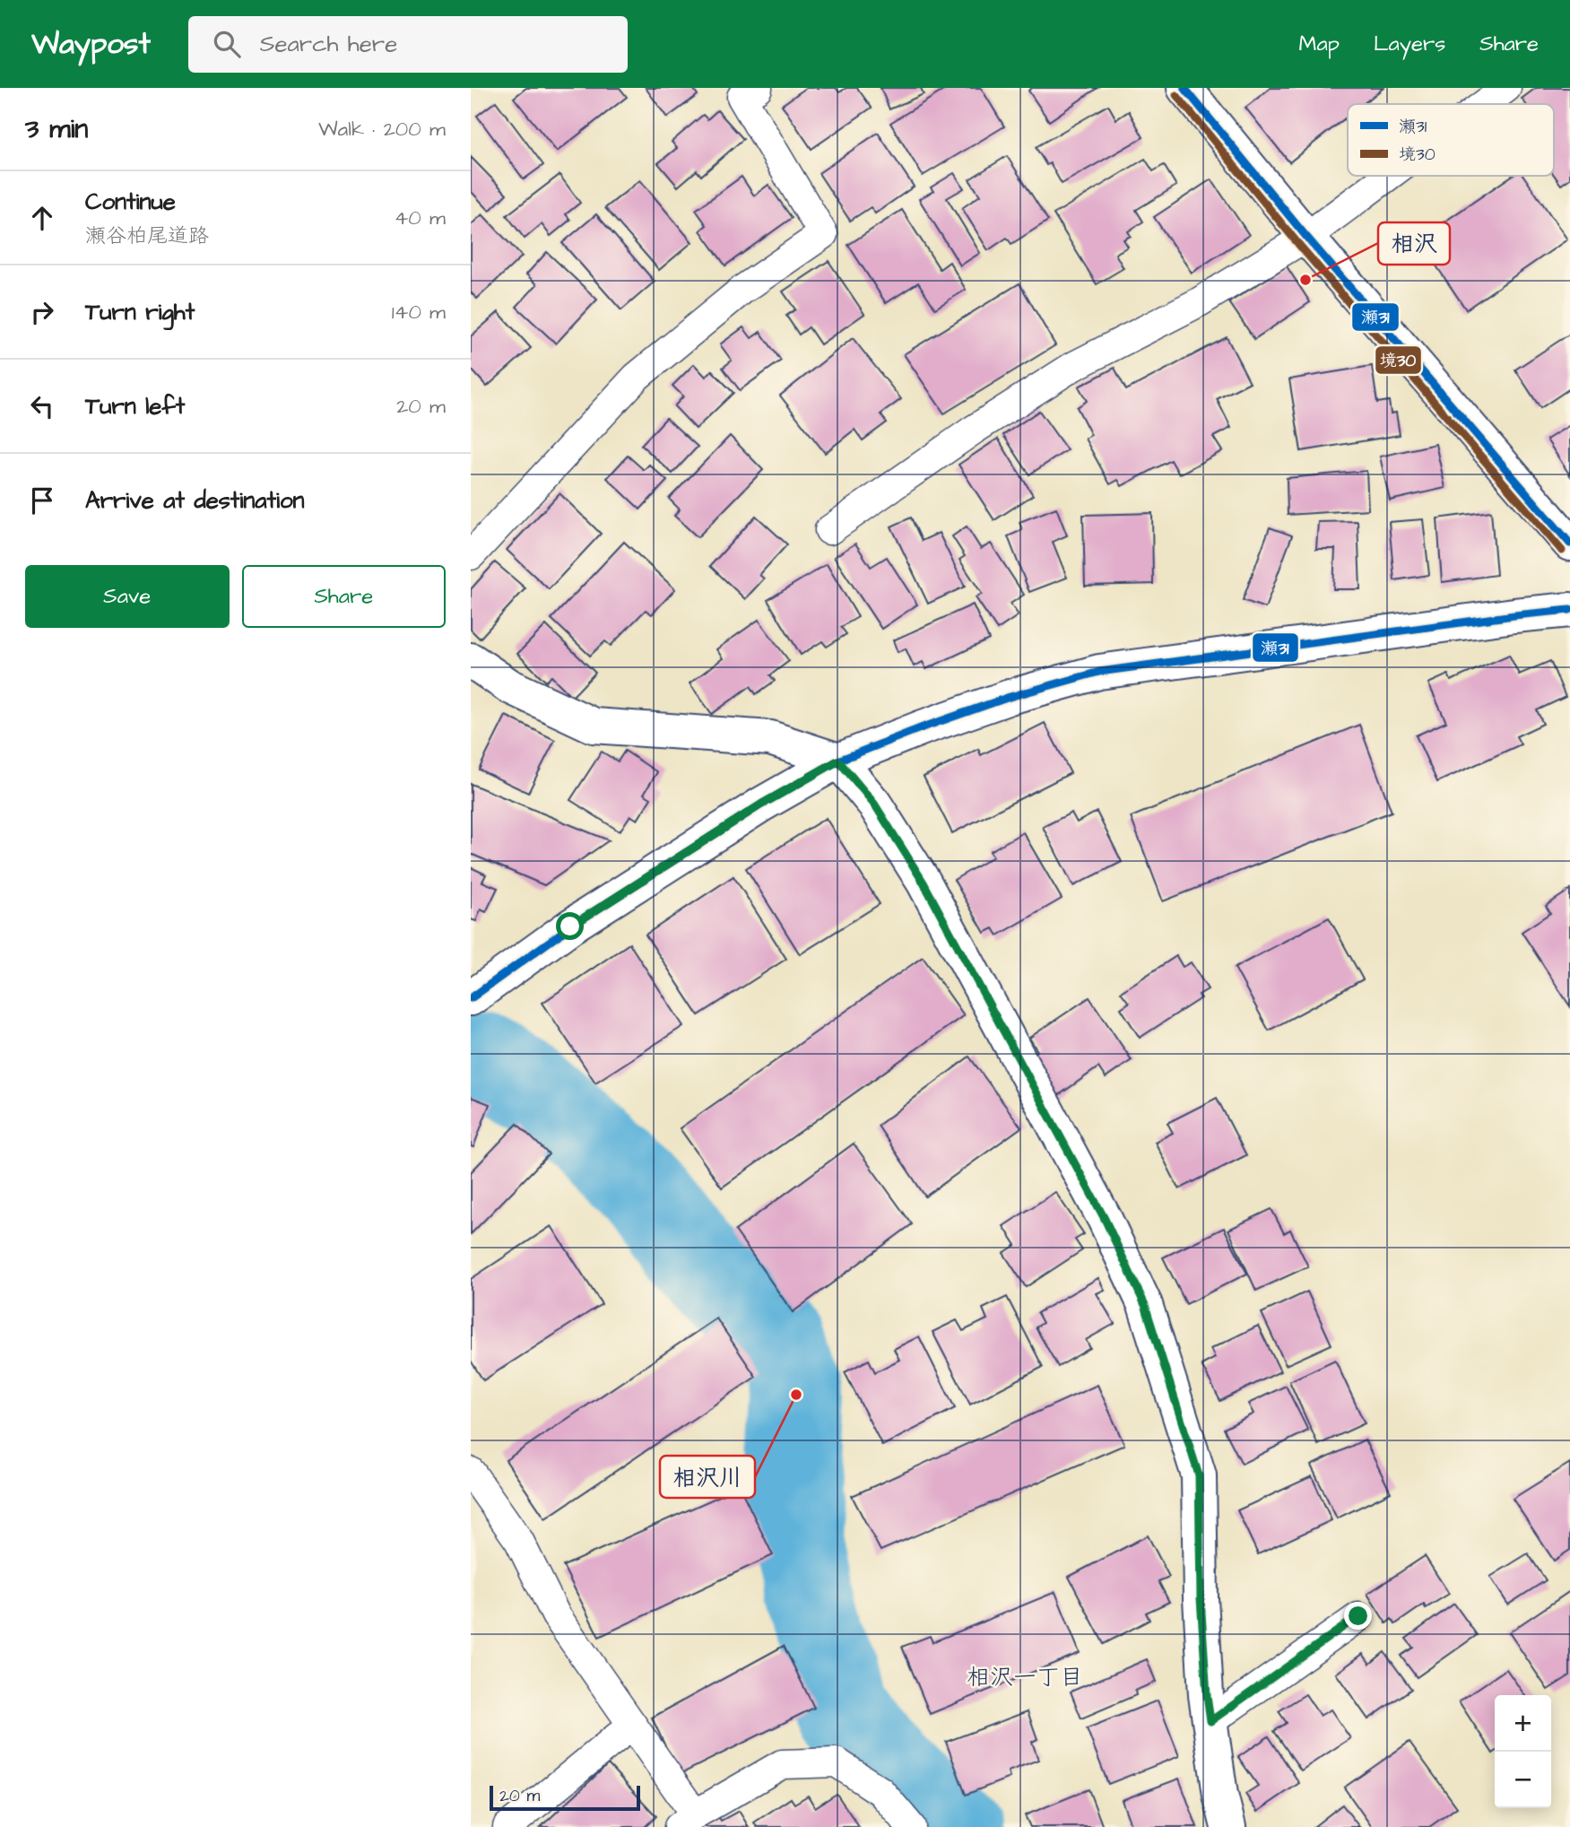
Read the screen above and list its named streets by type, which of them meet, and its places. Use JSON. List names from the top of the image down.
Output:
{
  "districts": ["相沢一丁目"],
  "places": ["相沢", "相沢川"],
  "lines": ["transit line 瀬31", "transit line 境30"],
  "legend": ["瀬31", "境30"],
  "scale_bar": "20 m",
  "page": {
    "header": "Waypost",
    "search": "Search here",
    "nav": ["Map", "Layers", "Share"],
    "heading": ["3 min", "Walk · 200 m"],
    "list": [
      ["Continue", "瀬谷柏尾道路", "40 m"],
      ["Turn right", "140 m"],
      ["Turn left", "20 m"],
      "Arrive at destination"
    ],
    "buttons": ["Save", "Share"],
    "map_buttons": ["+", "−"],
    "scale": "20 m"
  }
}
